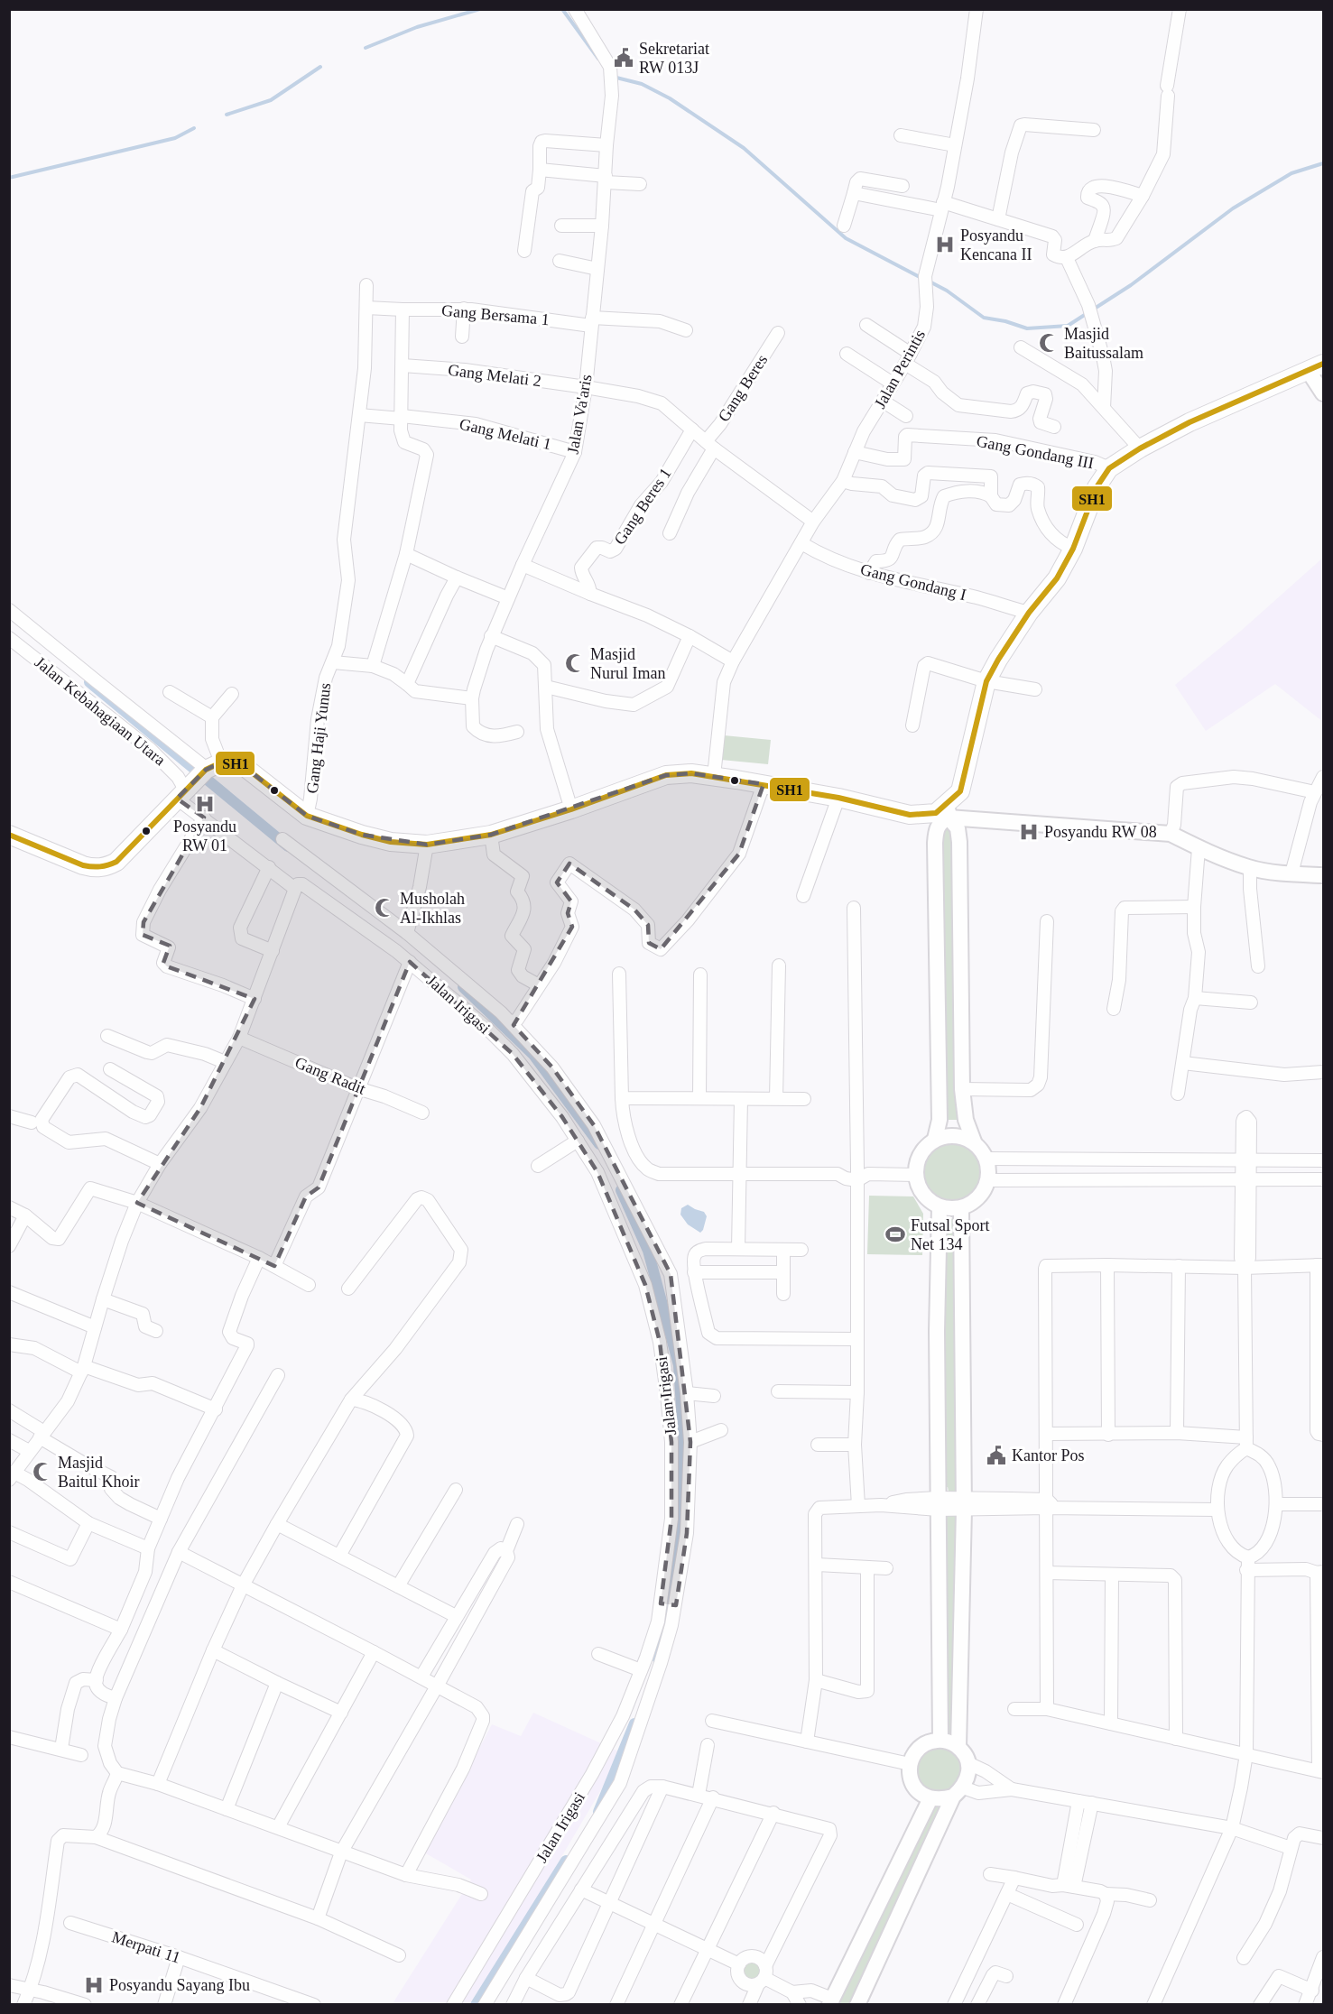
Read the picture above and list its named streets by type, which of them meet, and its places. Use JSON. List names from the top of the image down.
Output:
{
  "streets": {
    "street": [
      "Gang Bersama 1",
      "Jalan Perintis",
      "Gang Melati 2",
      "Gang Beres",
      "Jalan Va'aris",
      "Gang Melati 1",
      "Gang Gondang III",
      "Gang Beres 1",
      "Gang Gondang I",
      "Jalan Kebahagiaan Utara",
      "Gang Haji Yunus",
      "Jalan Irigasi",
      "Gang Radit",
      "Merpati 11"
    ]
  },
  "crossings": [
    ["Gang Bersama 1", "Jalan Va'aris"],
    ["Gang Bersama 1", "Gang Haji Yunus"],
    ["Jalan Perintis", "Gang Gondang III"],
    ["Jalan Perintis", "Gang Gondang I"],
    ["Gang Melati 2", "Jalan Va'aris"],
    ["Jalan Va'aris", "Gang Melati 1"],
    ["Gang Melati 1", "Gang Haji Yunus"],
    ["Jalan Kebahagiaan Utara", "Jalan Irigasi"]
  ],
  "places": {
    "public building": ["Sekretariat RW 013J", "Kantor Pos"],
    "hospital": [
      "Posyandu Kencana II",
      "Posyandu RW 01",
      "Posyandu RW 08",
      "Posyandu Sayang Ibu"
    ],
    "mosque": [
      "Masjid Baitussalam",
      "Masjid Nurul Iman",
      "Musholah Al-Ikhlas",
      "Masjid Baitul Khoir"
    ],
    "sports": ["Futsal Sport Net 134"]
  },
  "lines": ["transit line SH1"]
}
